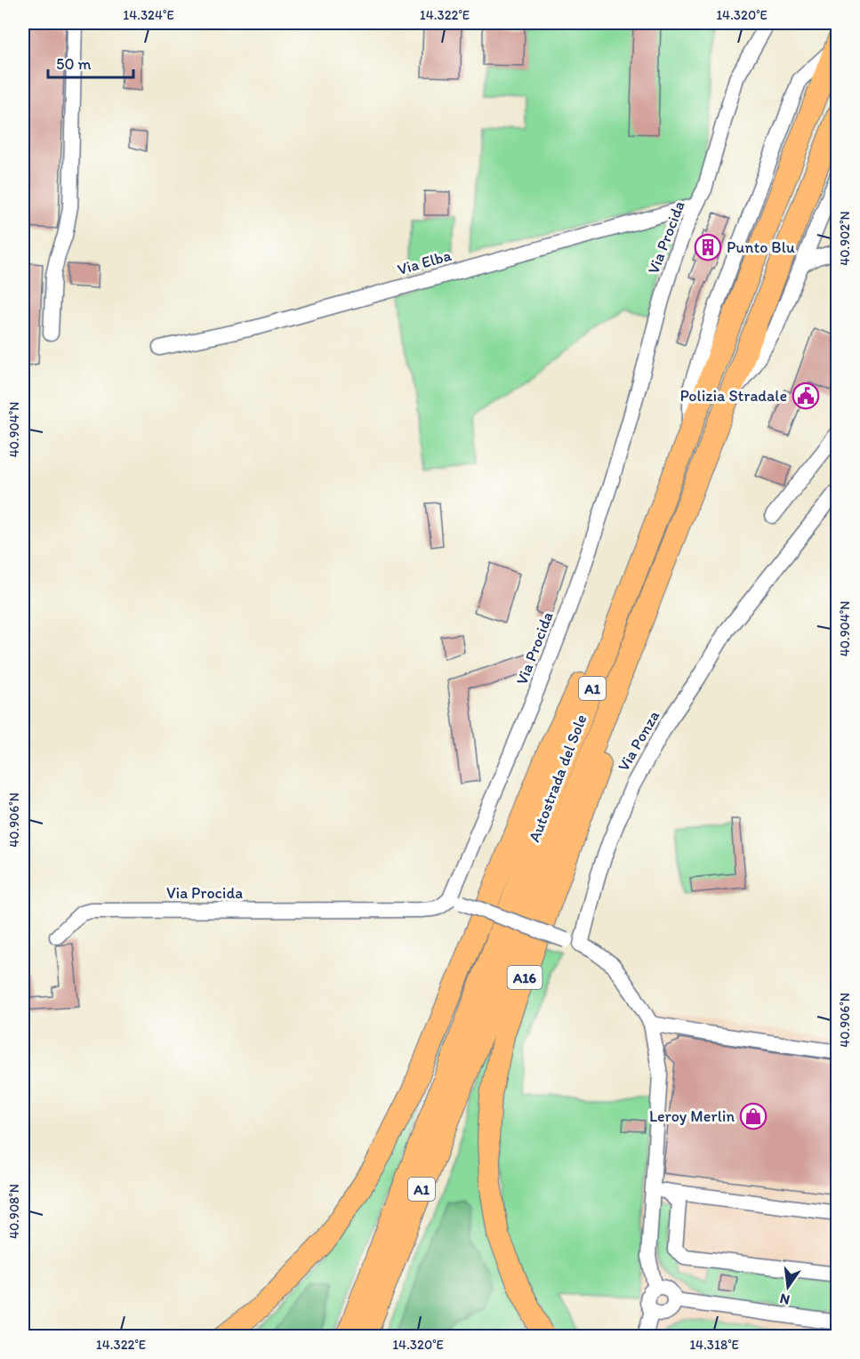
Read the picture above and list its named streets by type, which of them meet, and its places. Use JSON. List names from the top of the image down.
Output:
{
  "streets": {
    "highway": ["A1", "Autostrada del Sole", "A16"],
    "street": ["Via Procida", "Via Elba", "Via Ponza"]
  },
  "crossings": [
    ["Via Procida", "Via Elba"],
    ["Autostrada del Sole", "A16"]
  ],
  "places": {
    "building": ["Punto Blu"],
    "public building": ["Polizia Stradale"],
    "shop": ["Leroy Merlin"]
  },
  "scale_bar": "50 m",
  "north": "bottom",
  "coordinates": [
    "14.324°E",
    "14.322°E",
    "14.320°E",
    "40.902°N",
    "40.904°N",
    "40.906°N",
    "40.908°N",
    "14.318°E"
  ]
}
